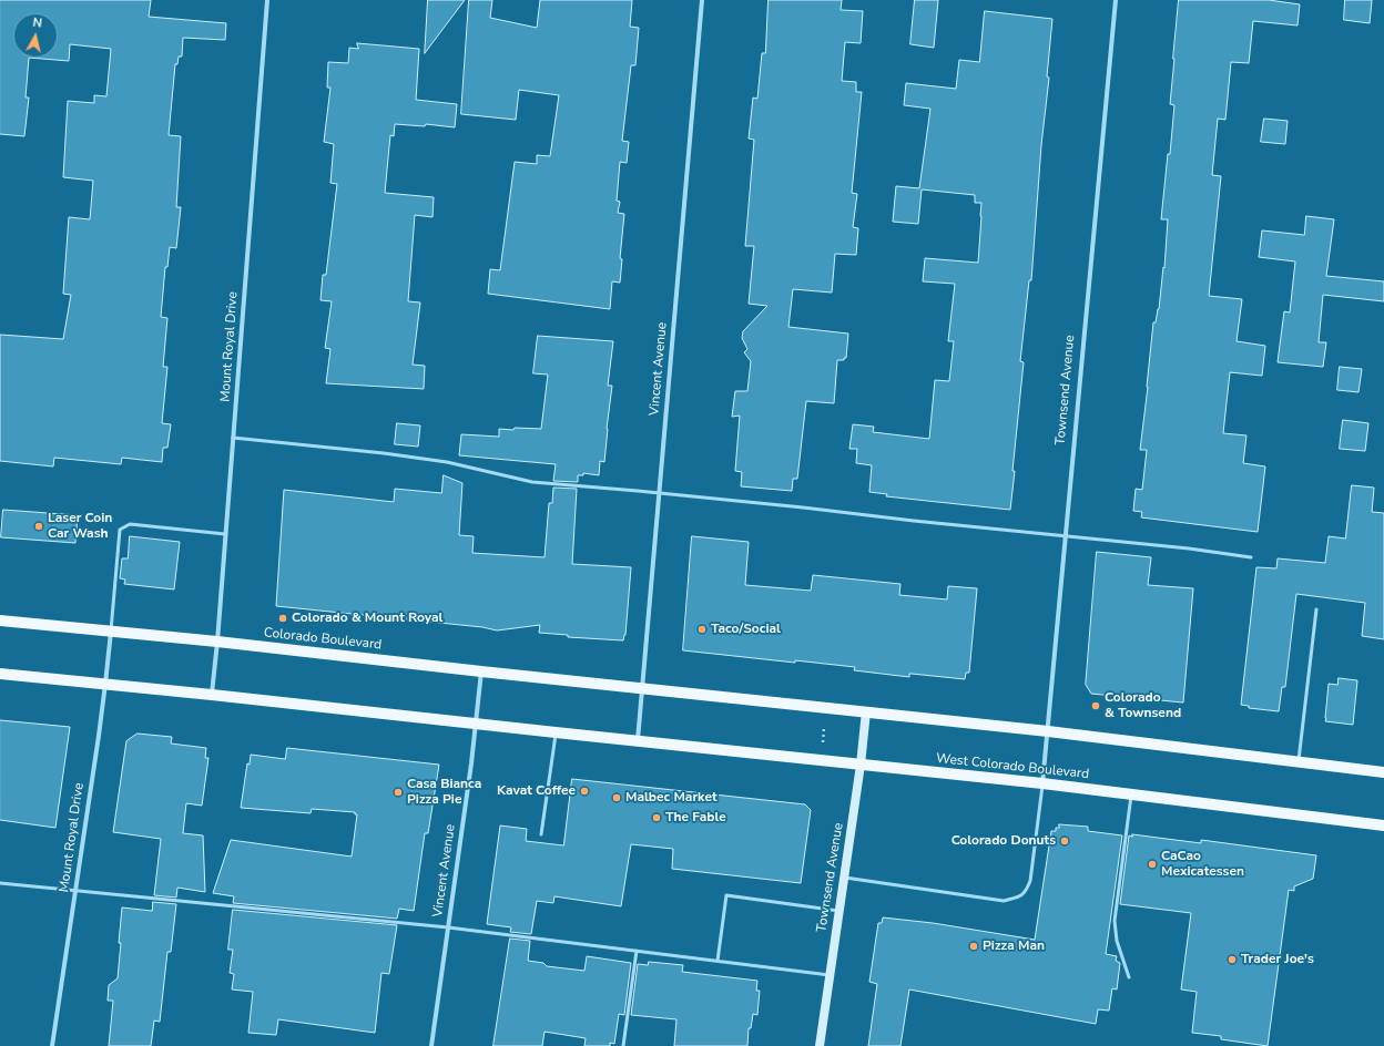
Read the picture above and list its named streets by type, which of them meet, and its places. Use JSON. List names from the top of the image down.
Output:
{
  "streets": {
    "main road": ["Colorado Boulevard", "West Colorado Boulevard"],
    "street": ["Mount Royal Drive", "Vincent Avenue", "Townsend Avenue"]
  },
  "crossings": [
    ["Mount Royal Drive", "Colorado Boulevard"],
    ["Vincent Avenue", "Colorado Boulevard"],
    ["Vincent Avenue", "West Colorado Boulevard"],
    ["Townsend Avenue", "West Colorado Boulevard"]
  ],
  "places": [
    "Laser Coin Car Wash",
    "Colorado & Mount Royal",
    "Taco/Social",
    "Colorado & Townsend",
    "Kavat Coffee",
    "Casa Bianca Pizza Pie",
    "Malbec Market",
    "The Fable",
    "Colorado Donuts",
    "CaCao Mexicatessen",
    "Pizza Man",
    "Trader Joe's"
  ],
  "north": "top"
}
